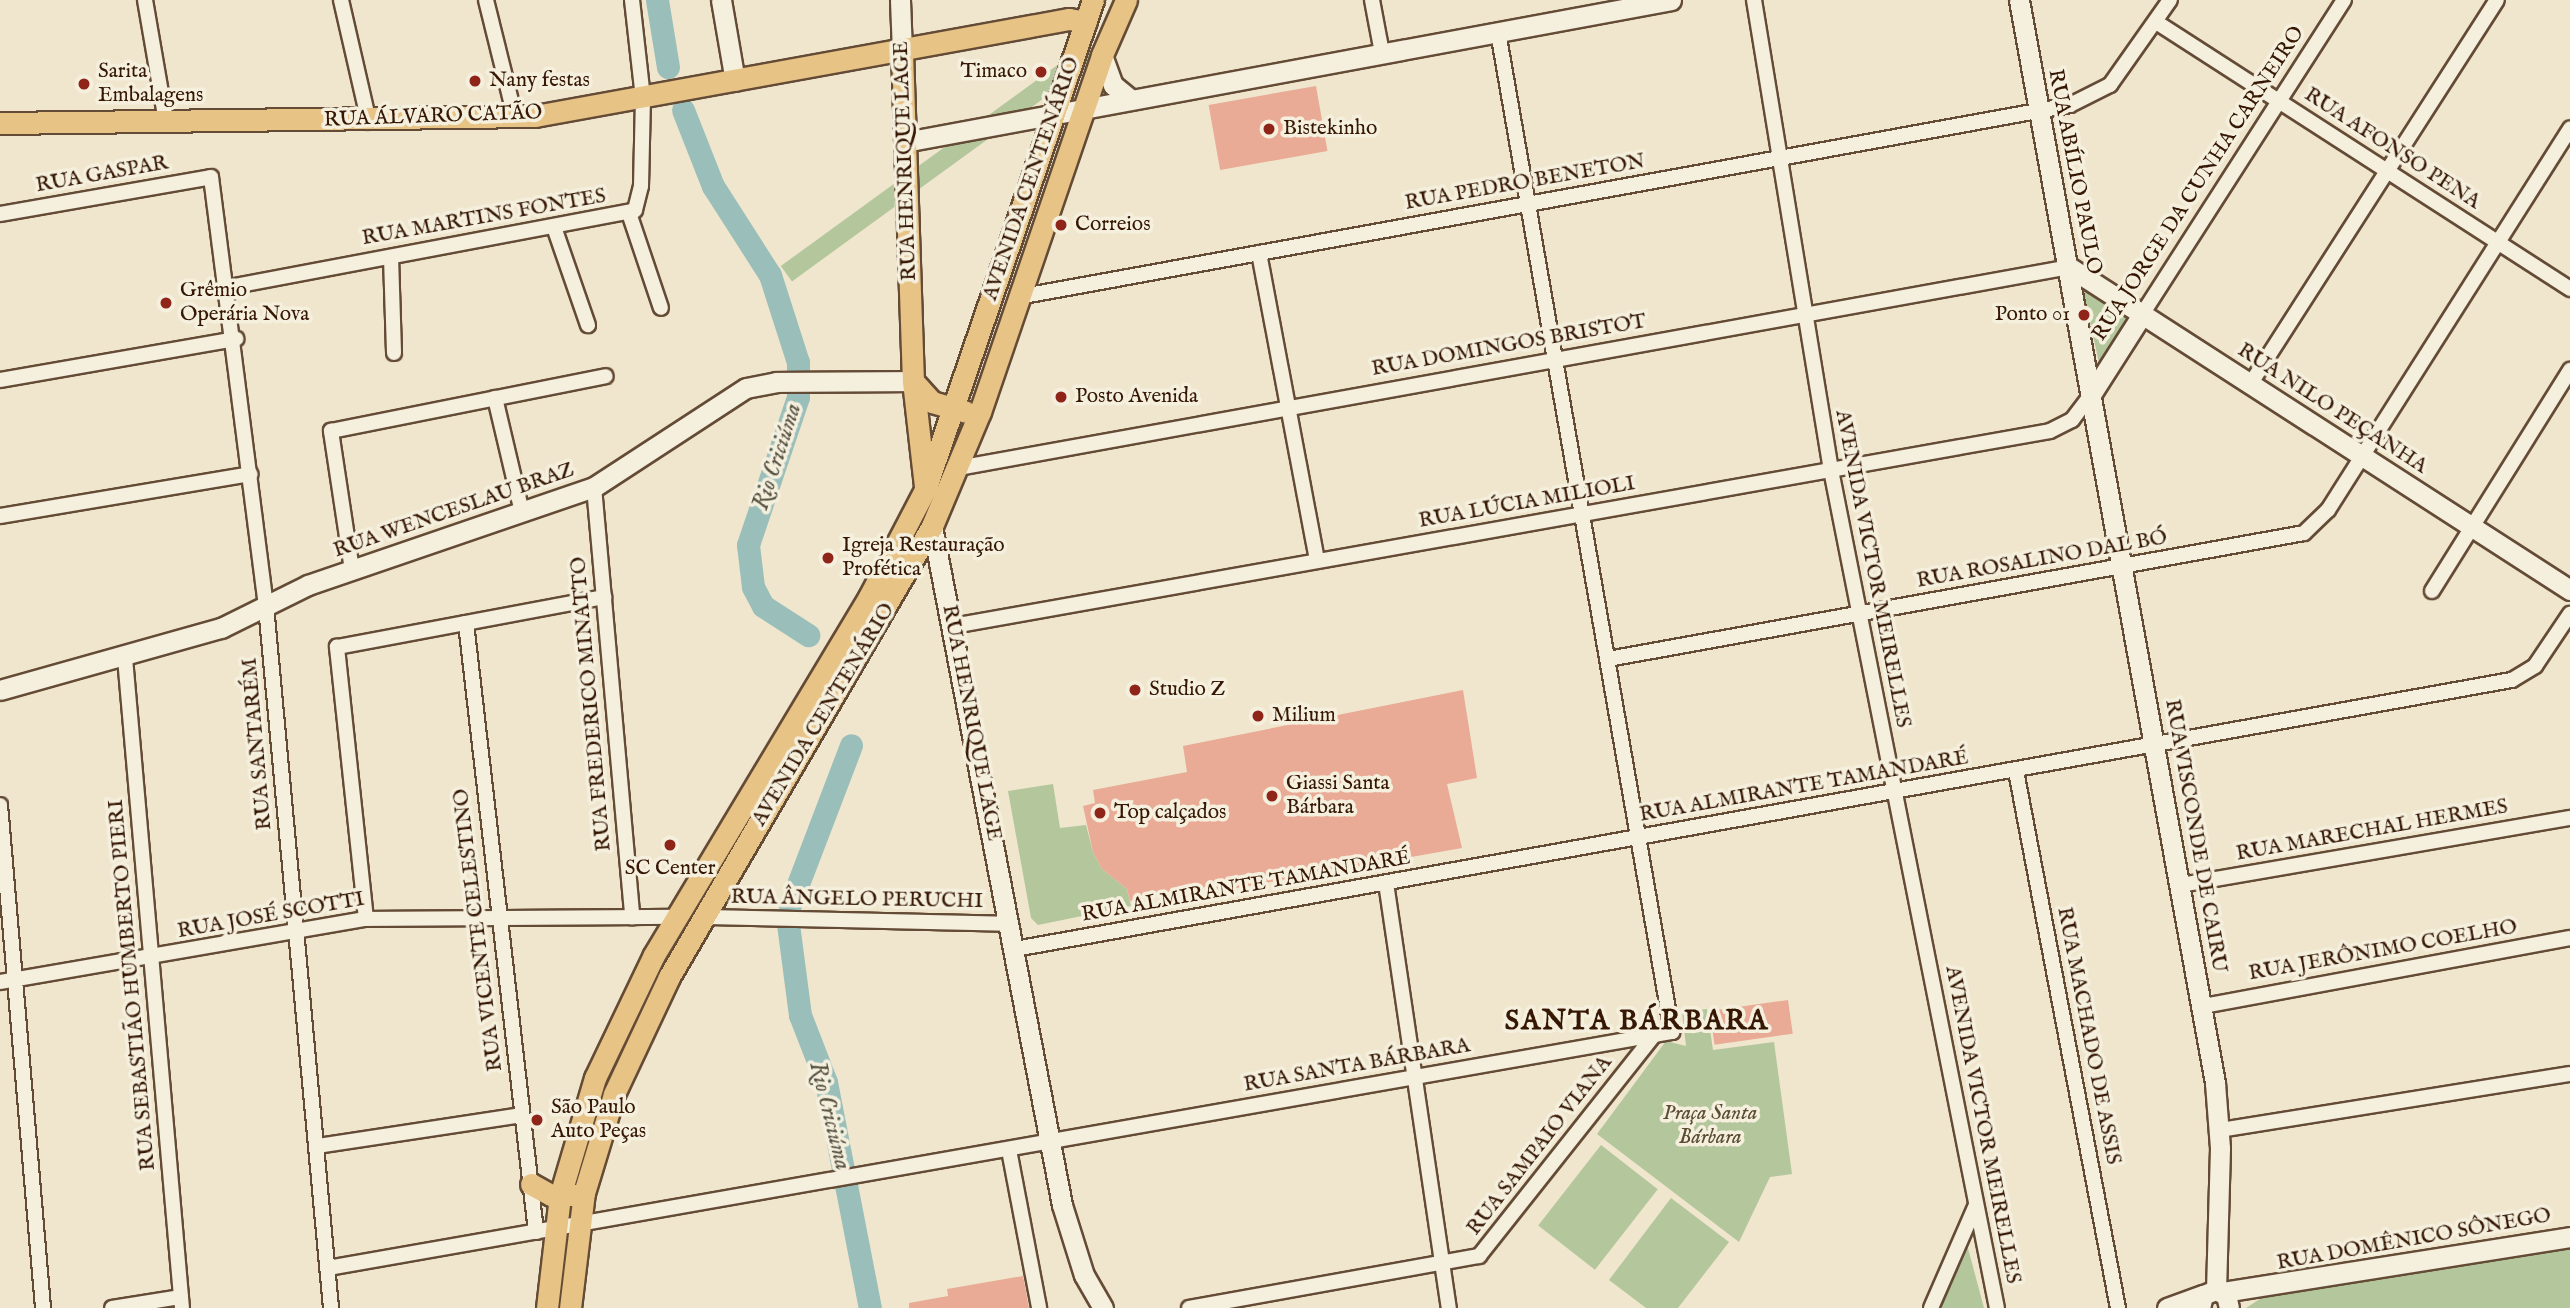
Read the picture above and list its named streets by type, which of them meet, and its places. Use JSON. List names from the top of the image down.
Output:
{
  "streets": {
    "main road": ["RUA ÁLVARO CATÃO", "RUA HENRIQUE LAGE", "AVENIDA CENTENÁRIO"],
    "street": [
      "RUA AFONSO PENA",
      "RUA ABÍLIO PAULO",
      "RUA GASPAR",
      "RUA PEDRO BENETON",
      "RUA JORGE DA CUNHA CARNEIRO",
      "RUA MARTINS FONTES",
      "RUA DOMINGOS BRISTOT",
      "RUA NILO PEÇANHA",
      "RUA LÚCIA MILIOLI",
      "RUA WENCESLAU BRAZ",
      "RUA ROSALINO DAL BÓ",
      "AVENIDA VICTOR MEIRELLES",
      "RUA FREDERICO MINATTO",
      "RUA SANTARÉM",
      "RUA ALMIRANTE TAMANDARÉ",
      "RUA MARECHAL HERMES",
      "RUA VISCONDE DE CAIRU",
      "RUA ÂNGELO PERUCHI",
      "RUA JOSÉ SCOTTI",
      "RUA VICENTE CELESTINO",
      "RUA JERÔNIMO COELHO",
      "RUA SEBASTIÃO HUMBERTO PIERI",
      "RUA MACHADO DE ASSIS",
      "RUA SANTA BÁRBARA",
      "RUA SAMPAIO VIANA",
      "RUA DOMÊNICO SÔNEGO"
    ]
  },
  "crossings": [
    ["RUA ÁLVARO CATÃO", "RUA HENRIQUE LAGE"],
    ["RUA ÁLVARO CATÃO", "AVENIDA CENTENÁRIO"],
    ["RUA ÁLVARO CATÃO", "RUA MARTINS FONTES"],
    ["RUA AFONSO PENA", "RUA PEDRO BENETON"],
    ["RUA AFONSO PENA", "RUA JORGE DA CUNHA CARNEIRO"],
    ["RUA AFONSO PENA", "RUA ROSALINO DAL BÓ"],
    ["RUA HENRIQUE LAGE", "AVENIDA CENTENÁRIO"],
    ["RUA HENRIQUE LAGE", "RUA LÚCIA MILIOLI"],
    ["RUA HENRIQUE LAGE", "RUA WENCESLAU BRAZ"],
    ["RUA HENRIQUE LAGE", "RUA ALMIRANTE TAMANDARÉ"],
    ["RUA HENRIQUE LAGE", "RUA ÂNGELO PERUCHI"],
    ["RUA HENRIQUE LAGE", "RUA SANTA BÁRBARA"],
    ["RUA ABÍLIO PAULO", "RUA PEDRO BENETON"],
    ["RUA ABÍLIO PAULO", "RUA JORGE DA CUNHA CARNEIRO"],
    ["RUA ABÍLIO PAULO", "RUA DOMINGOS BRISTOT"],
    ["RUA ABÍLIO PAULO", "RUA NILO PEÇANHA"],
    ["RUA ABÍLIO PAULO", "RUA LÚCIA MILIOLI"],
    ["RUA ABÍLIO PAULO", "RUA VISCONDE DE CAIRU"],
    ["RUA GASPAR", "RUA SANTARÉM"],
    ["AVENIDA CENTENÁRIO", "RUA PEDRO BENETON"],
    ["AVENIDA CENTENÁRIO", "RUA DOMINGOS BRISTOT"],
    ["AVENIDA CENTENÁRIO", "RUA ÂNGELO PERUCHI"],
    ["AVENIDA CENTENÁRIO", "RUA JOSÉ SCOTTI"],
    ["AVENIDA CENTENÁRIO", "RUA VICENTE CELESTINO"],
    ["AVENIDA CENTENÁRIO", "RUA SANTA BÁRBARA"],
    ["RUA PEDRO BENETON", "AVENIDA VICTOR MEIRELLES"],
    ["RUA JORGE DA CUNHA CARNEIRO", "RUA NILO PEÇANHA"],
    ["RUA JORGE DA CUNHA CARNEIRO", "RUA LÚCIA MILIOLI"],
    ["RUA JORGE DA CUNHA CARNEIRO", "RUA VISCONDE DE CAIRU"],
    ["RUA MARTINS FONTES", "RUA SANTARÉM"],
    ["RUA DOMINGOS BRISTOT", "RUA NILO PEÇANHA"],
    ["RUA DOMINGOS BRISTOT", "AVENIDA VICTOR MEIRELLES"],
    ["RUA NILO PEÇANHA", "RUA ROSALINO DAL BÓ"],
    ["RUA LÚCIA MILIOLI", "AVENIDA VICTOR MEIRELLES"],
    ["RUA LÚCIA MILIOLI", "RUA VISCONDE DE CAIRU"],
    ["RUA WENCESLAU BRAZ", "RUA FREDERICO MINATTO"],
    ["RUA WENCESLAU BRAZ", "RUA SANTARÉM"],
    ["RUA WENCESLAU BRAZ", "RUA SEBASTIÃO HUMBERTO PIERI"],
    ["RUA ROSALINO DAL BÓ", "AVENIDA VICTOR MEIRELLES"],
    ["RUA ROSALINO DAL BÓ", "RUA VISCONDE DE CAIRU"],
    ["AVENIDA VICTOR MEIRELLES", "RUA ALMIRANTE TAMANDARÉ"],
    ["RUA FREDERICO MINATTO", "RUA JOSÉ SCOTTI"],
    ["RUA SANTARÉM", "RUA JOSÉ SCOTTI"],
    ["RUA SANTARÉM", "RUA SANTA BÁRBARA"],
    ["RUA ALMIRANTE TAMANDARÉ", "RUA VISCONDE DE CAIRU"],
    ["RUA ALMIRANTE TAMANDARÉ", "RUA MACHADO DE ASSIS"],
    ["RUA ALMIRANTE TAMANDARÉ", "RUA SANTA BÁRBARA"],
    ["RUA MARECHAL HERMES", "RUA VISCONDE DE CAIRU"],
    ["RUA VISCONDE DE CAIRU", "RUA JERÔNIMO COELHO"],
    ["RUA VISCONDE DE CAIRU", "RUA DOMÊNICO SÔNEGO"],
    ["RUA JOSÉ SCOTTI", "RUA VICENTE CELESTINO"],
    ["RUA JOSÉ SCOTTI", "RUA SEBASTIÃO HUMBERTO PIERI"],
    ["RUA VICENTE CELESTINO", "RUA SANTA BÁRBARA"],
    ["RUA SANTA BÁRBARA", "RUA SAMPAIO VIANA"]
  ],
  "districts": ["SANTA BÁRBARA"],
  "water": ["Rio Criciúma"],
  "parks": ["Praça Santa Bárbara"],
  "places": [
    "Timaco",
    "Nany festas",
    "Sarita Embalagens",
    "Bistekinho",
    "Correios",
    "Grêmio Operária Nova",
    "Ponto 01",
    "Posto Avenida",
    "Igreja Restauração Profética",
    "Studio Z",
    "Milium",
    "Giassi Santa Bárbara",
    "Top calçados",
    "SC Center",
    "São Paulo Auto Peças"
  ]
}
